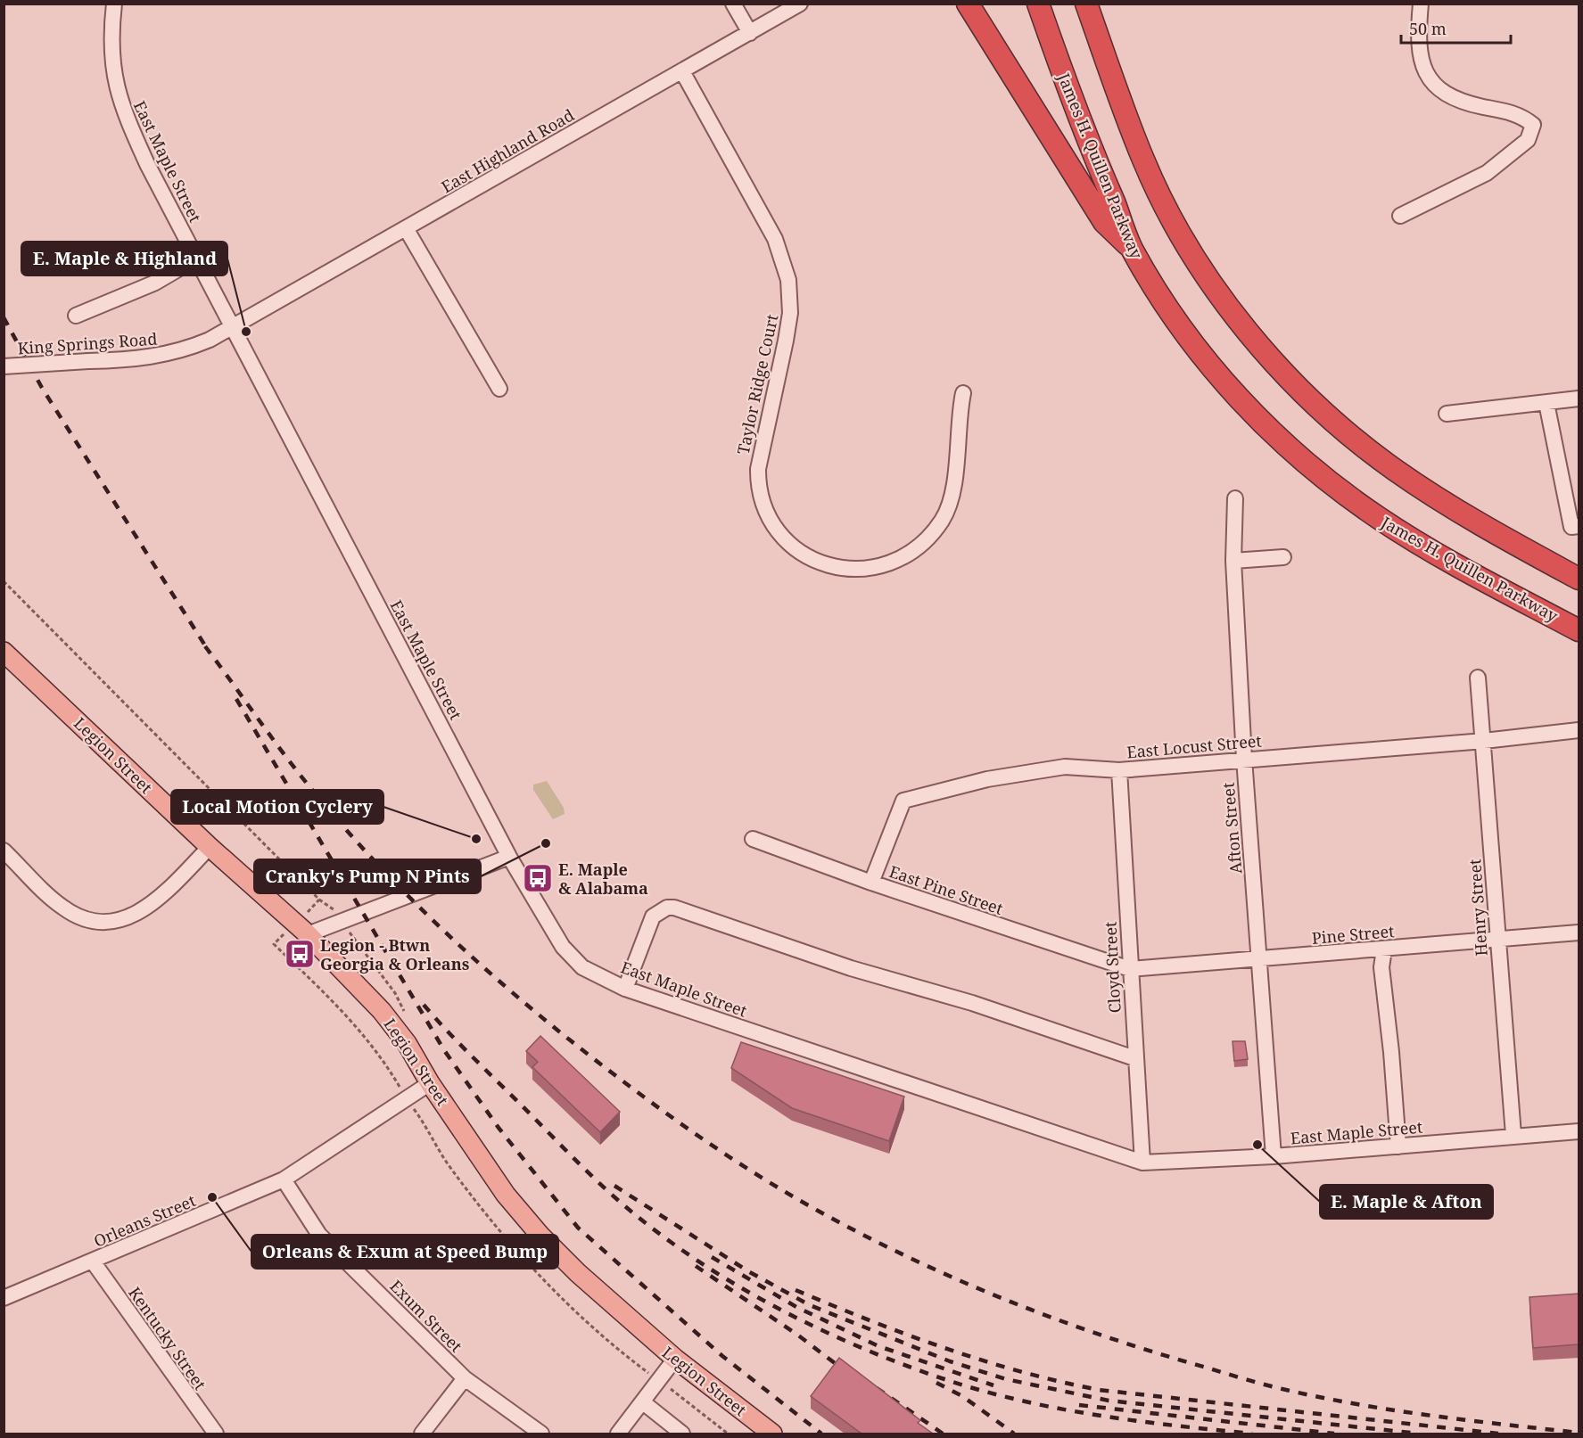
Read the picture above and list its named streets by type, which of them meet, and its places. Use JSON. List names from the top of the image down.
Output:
{
  "streets": {
    "highway": ["James H. Quillen Parkway"],
    "main road": ["Legion Street"],
    "street": [
      "East Highland Road",
      "East Maple Street",
      "King Springs Road",
      "Taylor Ridge Court",
      "East Locust Street",
      "Afton Street",
      "East Pine Street",
      "Henry Street",
      "Pine Street",
      "Cloyd Street",
      "Orleans Street",
      "Exum Street",
      "Kentucky Street"
    ]
  },
  "crossings": [
    ["East Highland Road", "East Maple Street"],
    ["East Highland Road", "King Springs Road"],
    ["East Highland Road", "Taylor Ridge Court"],
    ["East Maple Street", "King Springs Road"],
    ["East Maple Street", "Afton Street"],
    ["East Maple Street", "Henry Street"],
    ["East Maple Street", "Cloyd Street"],
    ["East Locust Street", "Afton Street"],
    ["East Locust Street", "East Pine Street"],
    ["East Locust Street", "Henry Street"],
    ["East Locust Street", "Cloyd Street"],
    ["Legion Street", "Orleans Street"],
    ["Afton Street", "Pine Street"],
    ["East Pine Street", "Pine Street"],
    ["East Pine Street", "Cloyd Street"],
    ["Henry Street", "Pine Street"],
    ["Pine Street", "Cloyd Street"],
    ["Orleans Street", "Exum Street"],
    ["Orleans Street", "Kentucky Street"]
  ],
  "places": {
    "other": [
      "E. Maple & Highland",
      "Local Motion Cyclery",
      "Cranky's Pump N Pints",
      "E. Maple & Afton",
      "Orleans & Exum at Speed Bump"
    ],
    "bus stop": ["E. Maple & Alabama", "Legion - Btwn Georgia & Orleans"]
  },
  "scale_bar": "50 m"
}
